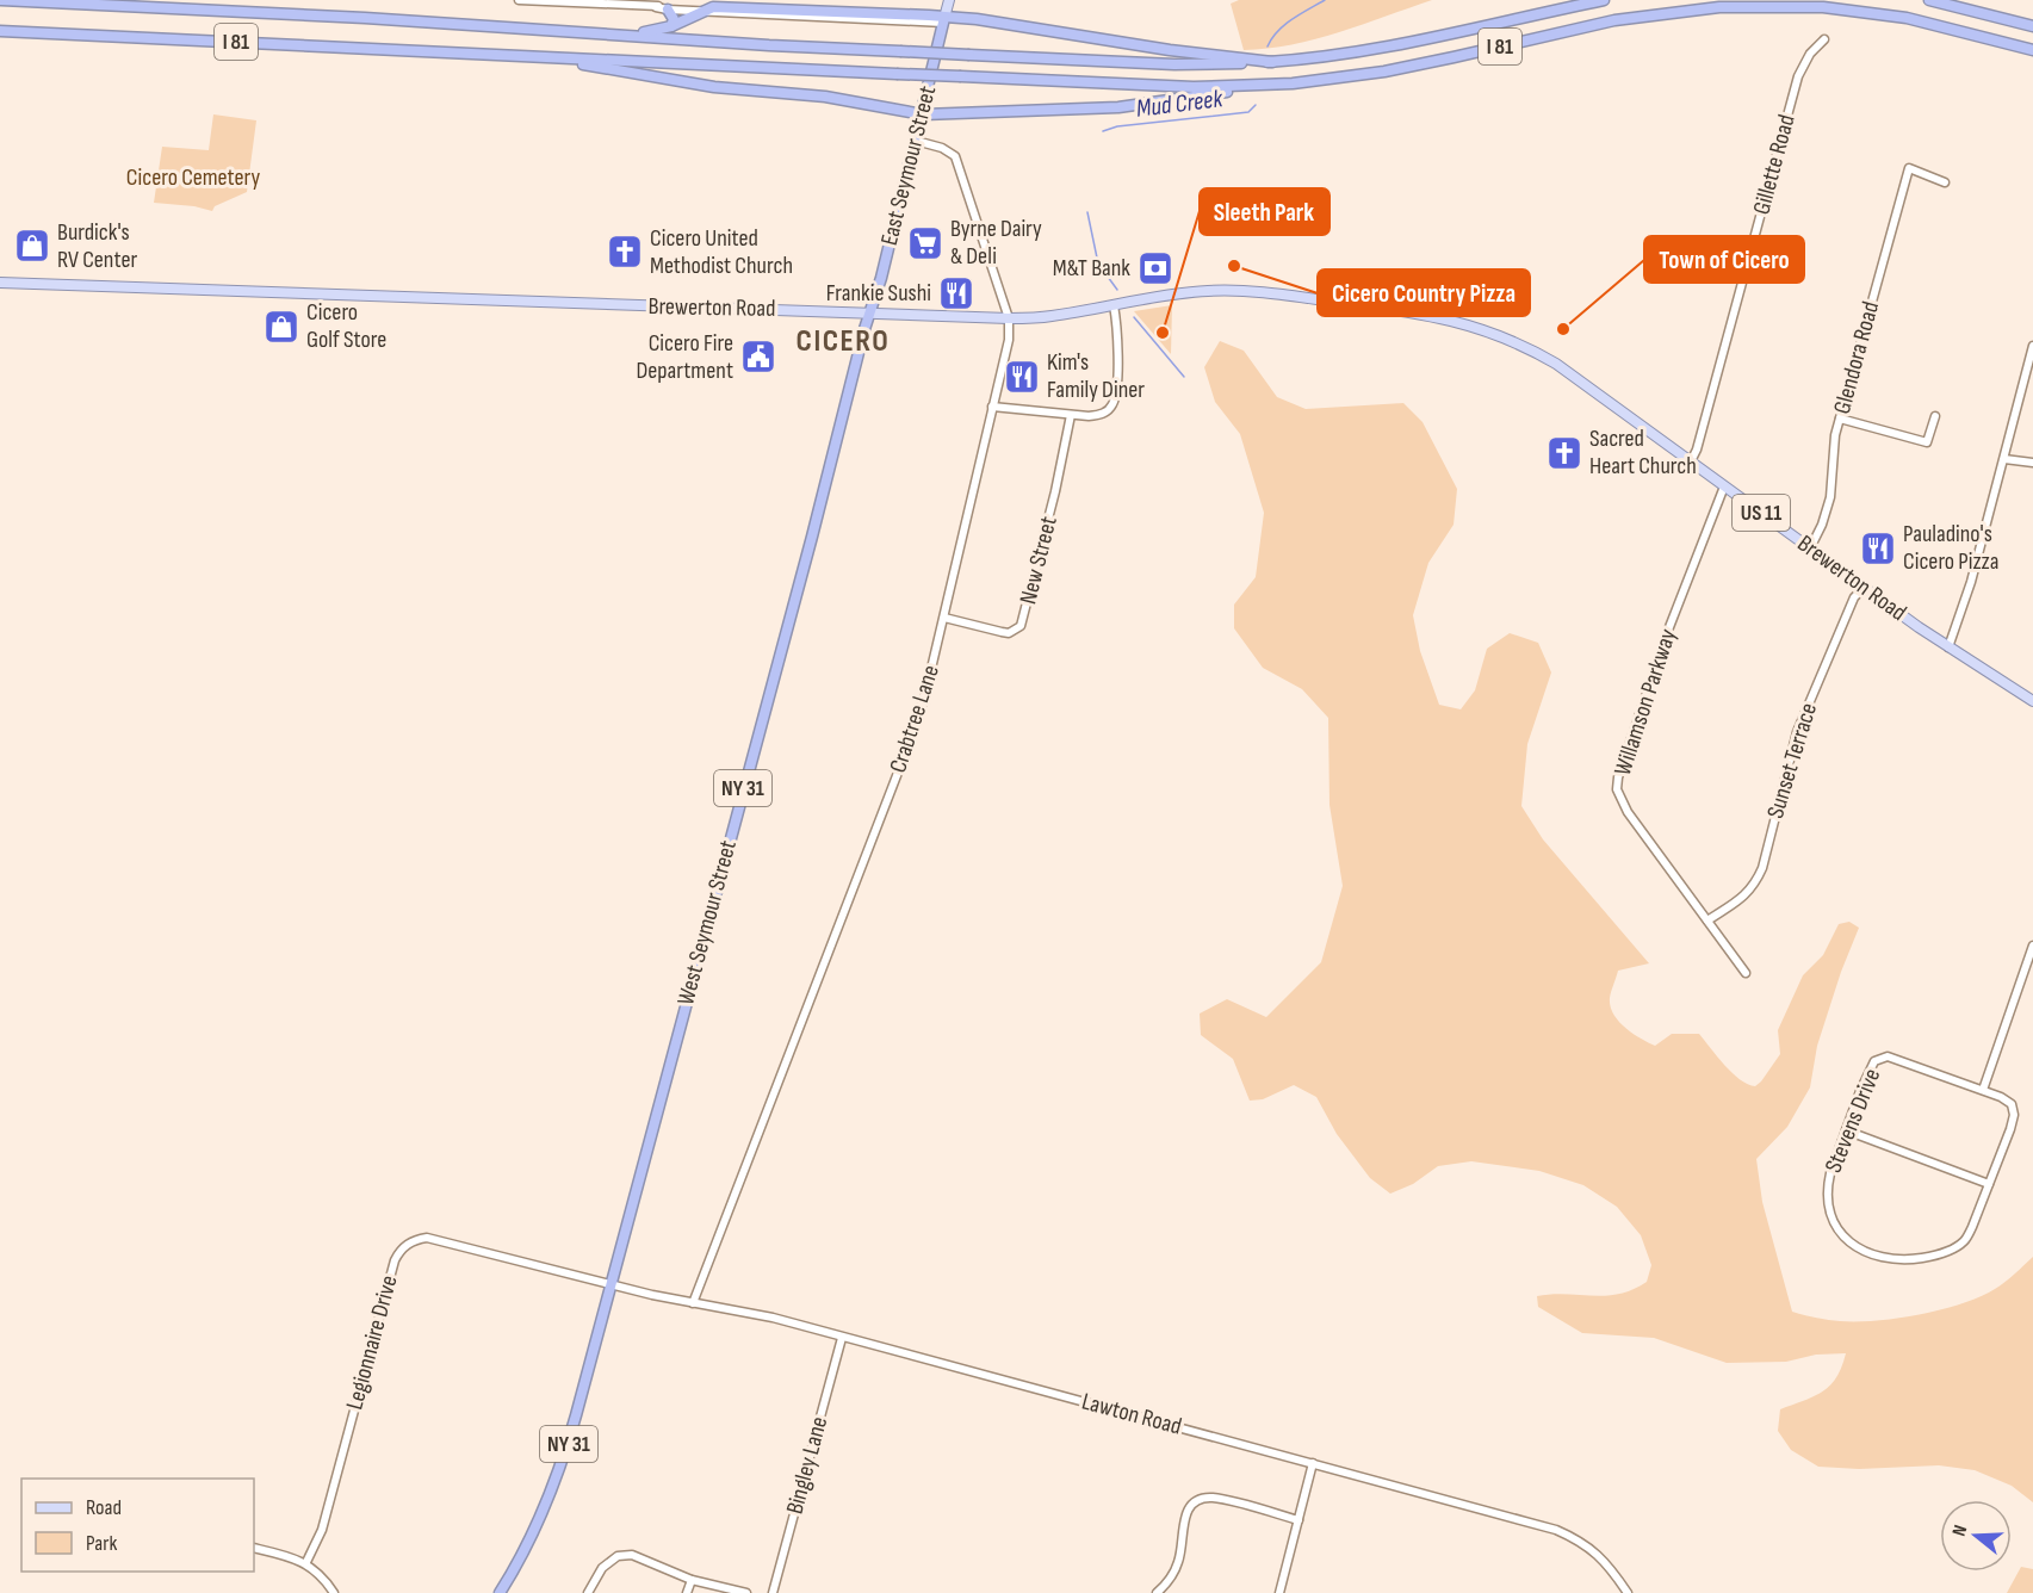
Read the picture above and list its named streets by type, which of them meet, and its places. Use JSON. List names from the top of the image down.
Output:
{
  "streets": {
    "highway": [
      "I 81",
      "East Seymour Street",
      "NY 31",
      "West Seymour Street"
    ],
    "main road": ["Brewerton Road", "US 11"],
    "street": [
      "Gillette Road",
      "Glendora Road",
      "New Street",
      "Willamson Parkway",
      "Crabtree Lane",
      "Sunset Terrace",
      "Stevens Drive",
      "Legionnaire Drive",
      "Lawton Road",
      "Bingley Lane"
    ]
  },
  "crossings": [
    ["Gillette Road", "Brewerton Road"],
    ["East Seymour Street", "Brewerton Road"],
    ["East Seymour Street", "Crabtree Lane"],
    ["East Seymour Street", "NY 31"],
    ["East Seymour Street", "West Seymour Street"],
    ["Brewerton Road", "Glendora Road"],
    ["Brewerton Road", "Willamson Parkway"],
    ["Brewerton Road", "Crabtree Lane"],
    ["Brewerton Road", "Sunset Terrace"],
    ["Brewerton Road", "West Seymour Street"],
    ["New Street", "Crabtree Lane"],
    ["Willamson Parkway", "Sunset Terrace"],
    ["Crabtree Lane", "Lawton Road"],
    ["NY 31", "West Seymour Street"],
    ["NY 31", "Legionnaire Drive"],
    ["NY 31", "Lawton Road"],
    ["West Seymour Street", "Legionnaire Drive"],
    ["West Seymour Street", "Lawton Road"],
    ["Legionnaire Drive", "Lawton Road"],
    ["Lawton Road", "Bingley Lane"]
  ],
  "districts": ["CICERO"],
  "water": ["Mud Creek"],
  "parks": ["Cicero Cemetery"],
  "places": {
    "supermarket": ["Byrne Dairy & Deli"],
    "shop": ["Burdick's RV Center", "Cicero Golf Store"],
    "church": ["Cicero United Methodist Church", "Sacred Heart Church"],
    "other": ["Cicero Country Pizza", "Town of Cicero", "Sleeth Park"],
    "bank": ["M&T Bank"],
    "restaurant": ["Frankie Sushi", "Kim's Family Diner", "Pauladino's Cicero Pizza"],
    "public building": ["Cicero Fire Department"]
  },
  "legend": ["Road", "Park"],
  "north": "left"
}
